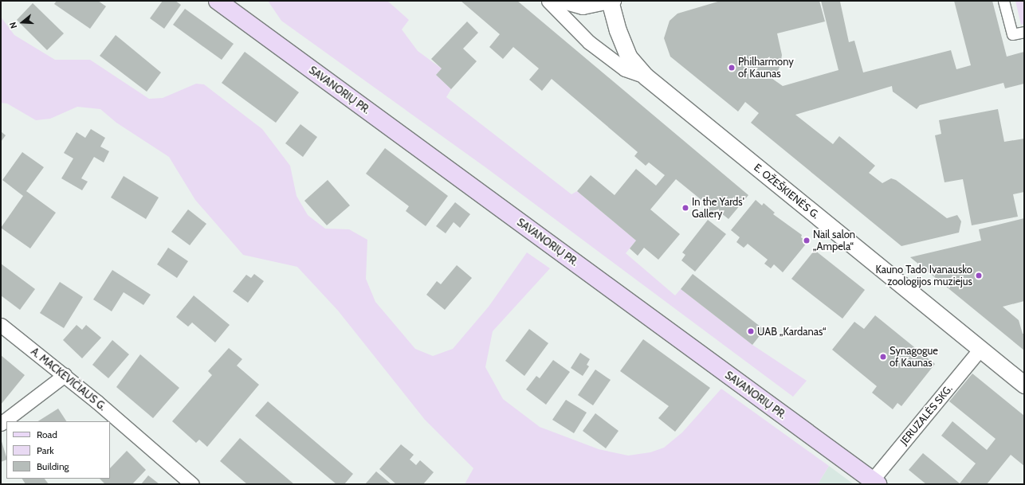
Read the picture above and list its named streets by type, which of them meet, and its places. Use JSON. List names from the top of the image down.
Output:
{
  "streets": {
    "main road": ["SAVANORIŲ PR."],
    "street": ["E. OŽEŠKIENĖS G.", "A. MACKEVIČIAUS G.", "JERUZALĖS SKG."]
  },
  "crossings": [
    ["SAVANORIŲ PR.", "JERUZALĖS SKG."],
    ["E. OŽEŠKIENĖS G.", "JERUZALĖS SKG."]
  ],
  "places": [
    "Philharmony of Kaunas",
    "In the Yards' Gallery",
    "Nail salon „Ampela“",
    "Kauno Tado Ivanausko zoologijos muziejus",
    "UAB „Kardanas“",
    "Synagogue of Kaunas"
  ],
  "legend": ["Road", "Park", "Building"],
  "north": "left"
}
